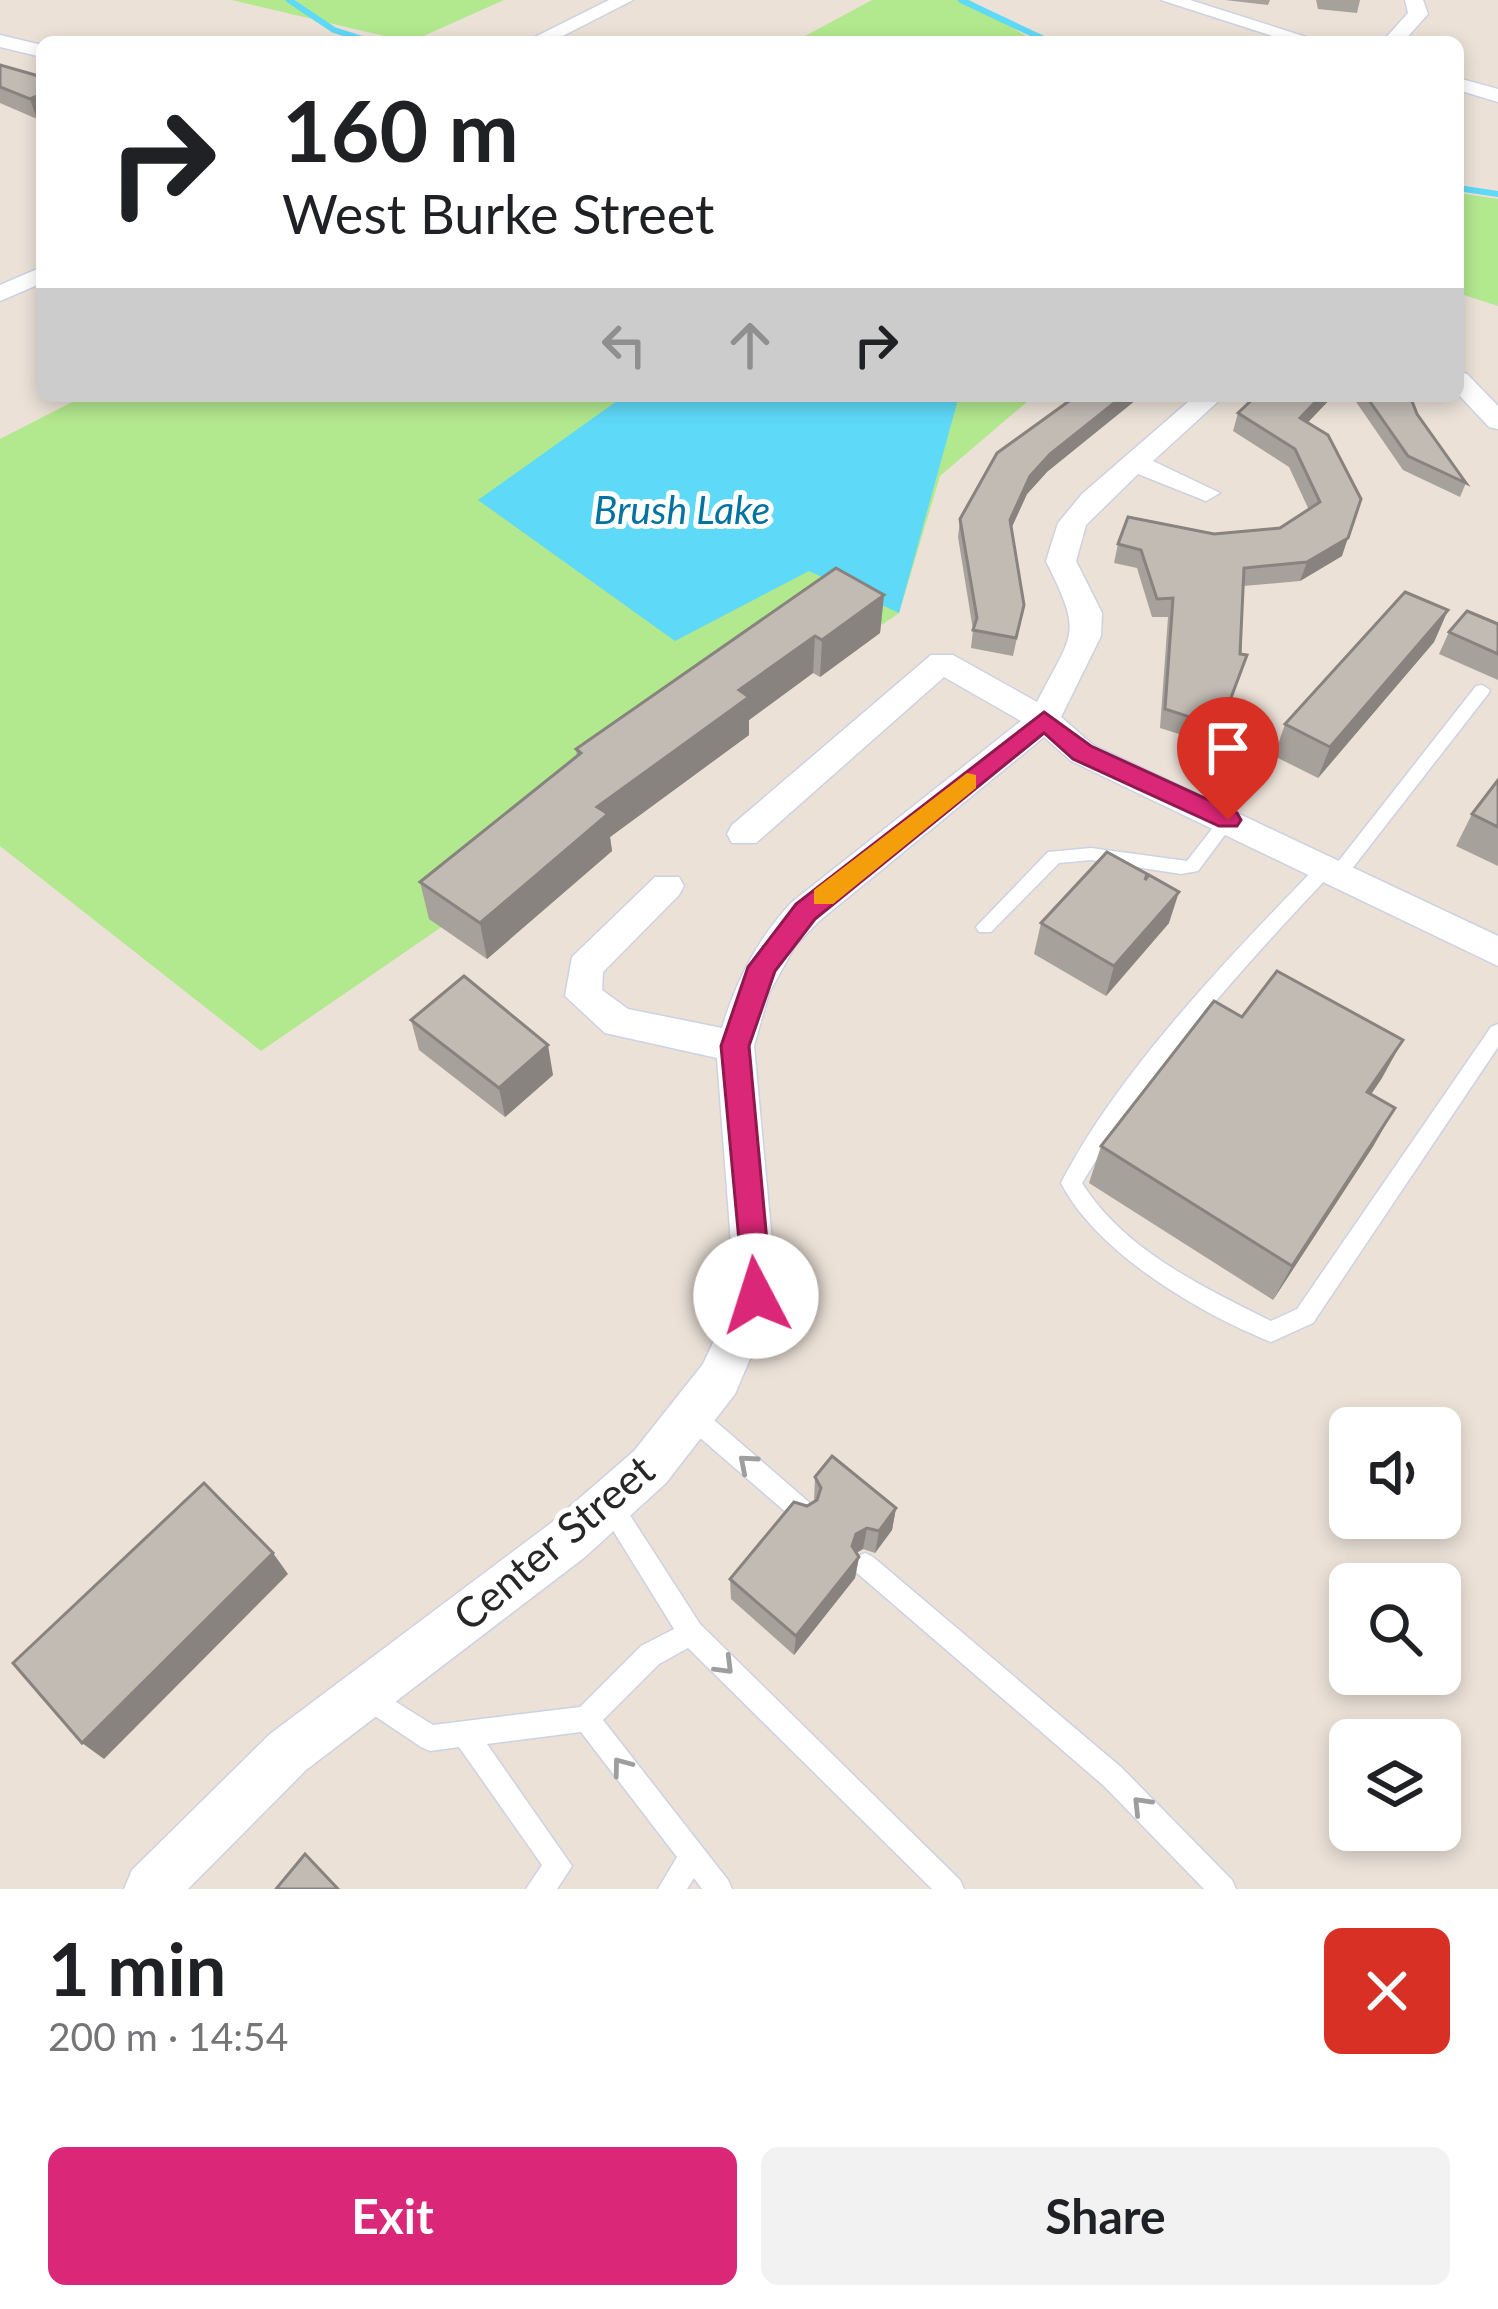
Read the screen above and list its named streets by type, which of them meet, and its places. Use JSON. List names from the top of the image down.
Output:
{
  "streets": {
    "street": ["Center Street"]
  },
  "water": ["Brush Lake"],
  "page": {
    "turn": ["160 m", "West Burke Street"],
    "heading": ["1 min", "200 m · 14:54"],
    "buttons": ["Exit", "Share"]
  }
}
